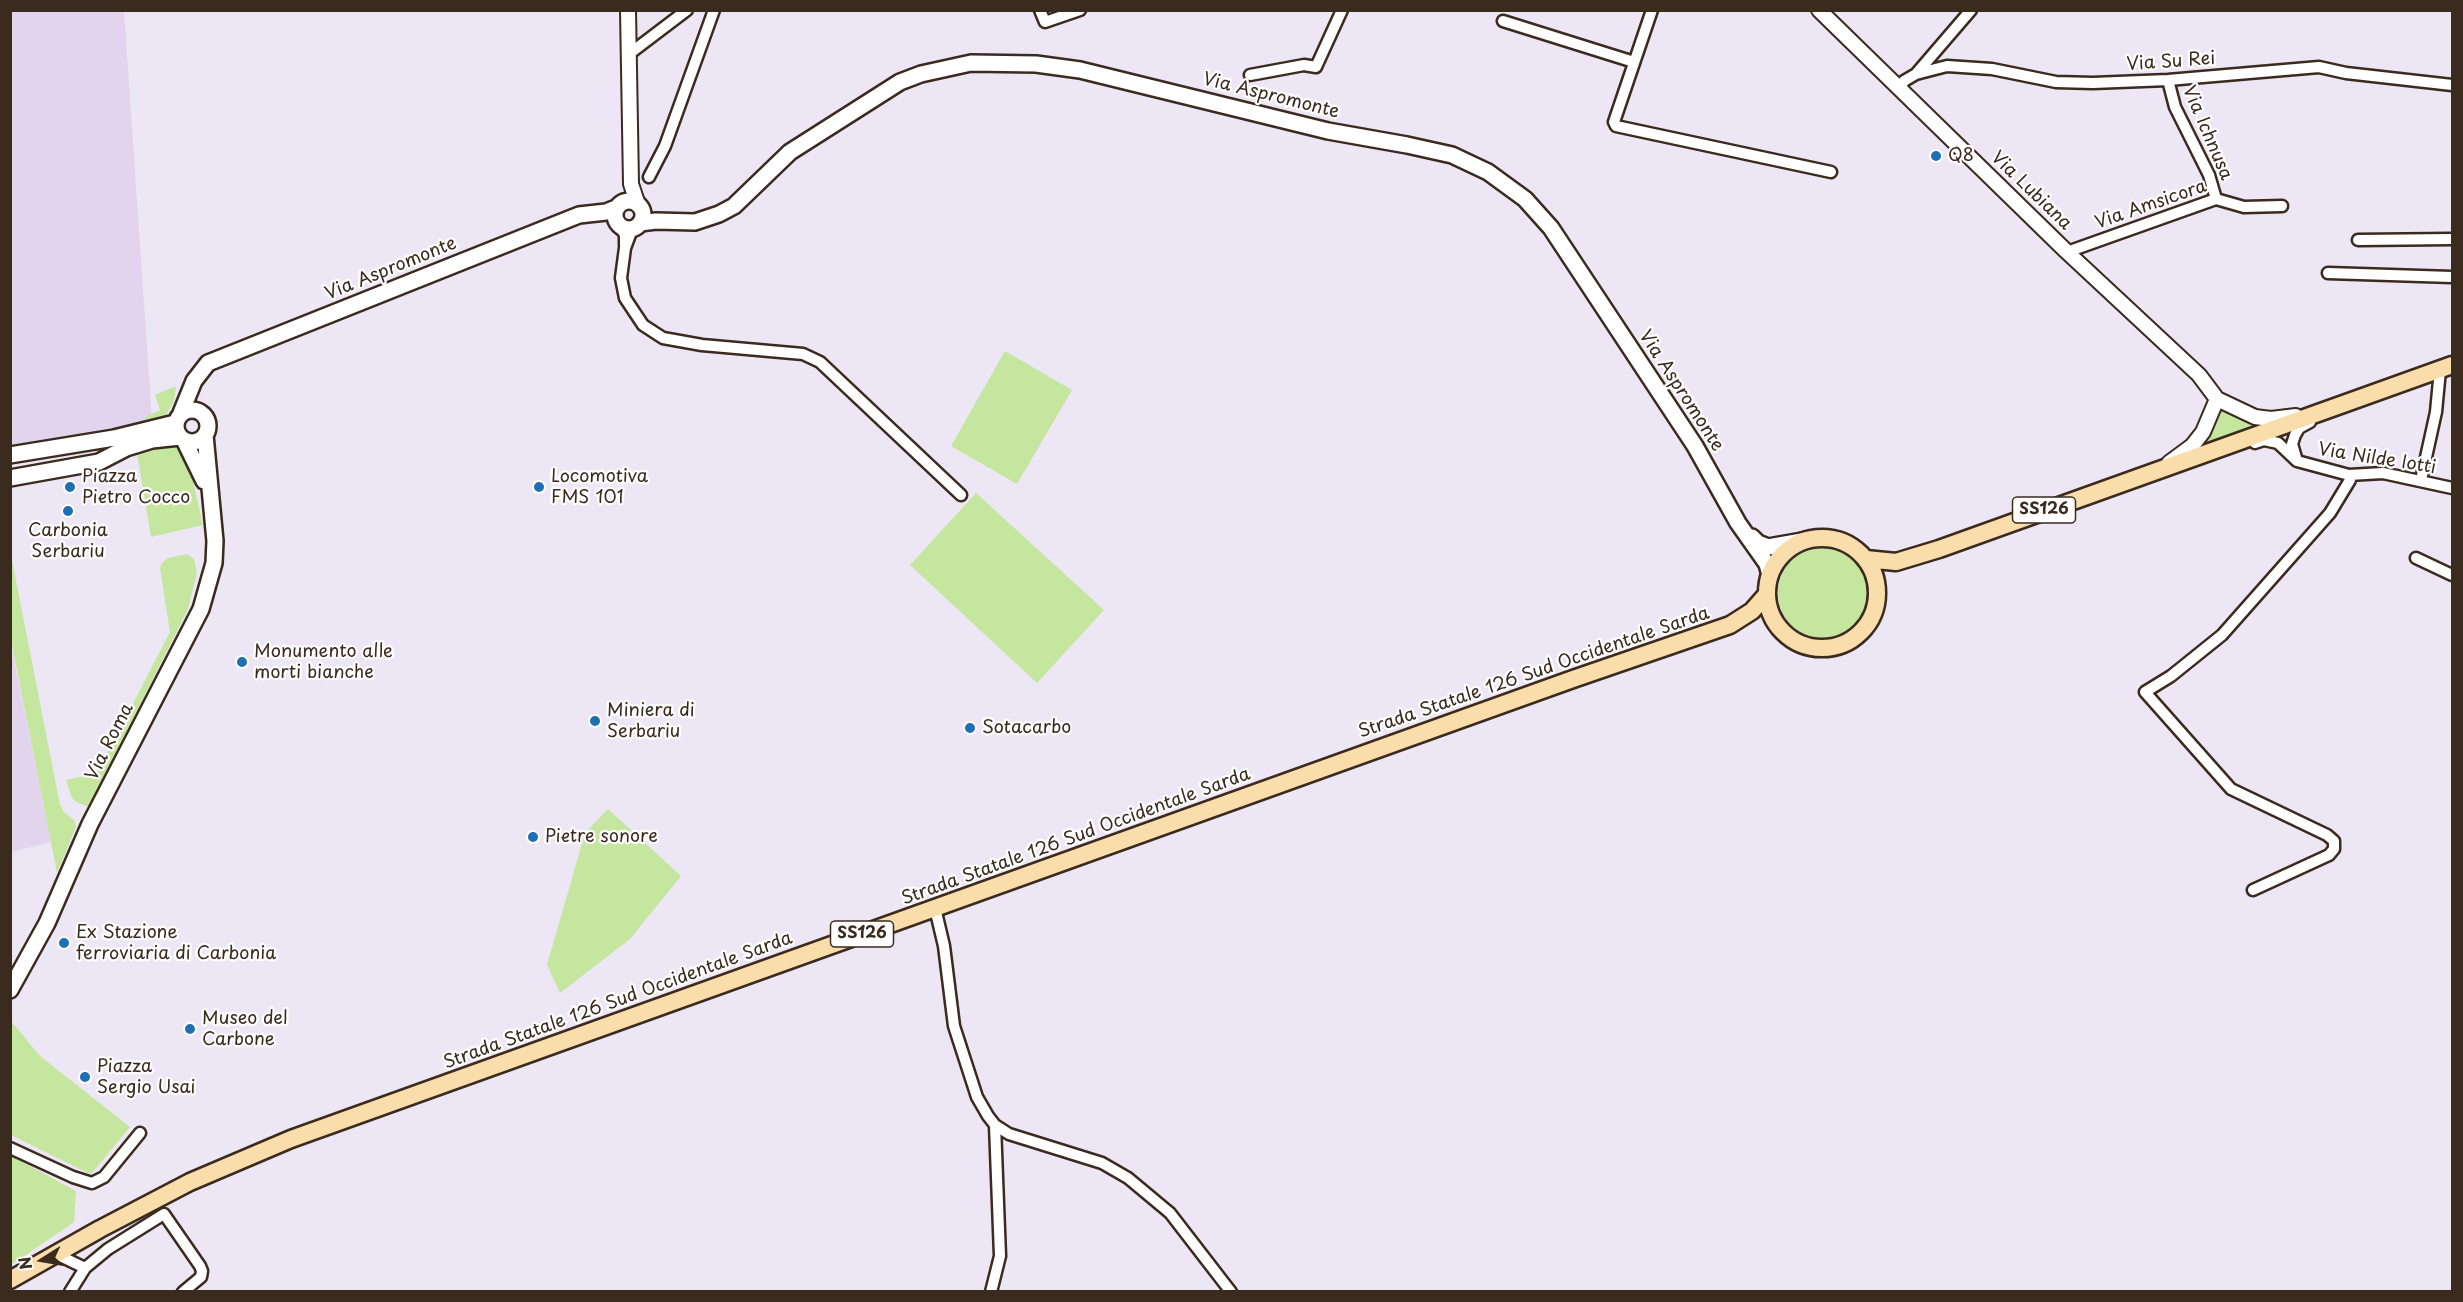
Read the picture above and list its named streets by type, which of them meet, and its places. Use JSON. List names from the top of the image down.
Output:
{
  "streets": {
    "main road": [
      "Via Aspromonte",
      "SS126",
      "Strada Statale 126 Sud Occidentale Sarda",
      "Via Roma"
    ],
    "street": [
      "Via Su Rei",
      "Via Ichnusa",
      "Via Lubiana",
      "Via Amsicora",
      "Via Nilde Iotti"
    ]
  },
  "crossings": [
    ["Via Su Rei", "Via Ichnusa"],
    ["Via Su Rei", "Via Lubiana"],
    ["Via Aspromonte", "SS126"],
    ["Via Aspromonte", "Strada Statale 126 Sud Occidentale Sarda"],
    ["Via Aspromonte", "Via Roma"],
    ["Via Ichnusa", "Via Amsicora"],
    ["Via Lubiana", "Via Amsicora"],
    ["Via Lubiana", "Via Nilde Iotti"],
    ["Via Lubiana", "SS126"],
    ["Via Nilde Iotti", "SS126"],
    ["SS126", "Strada Statale 126 Sud Occidentale Sarda"]
  ],
  "places": [
    "Q8",
    "Piazza Pietro Cocco",
    "Locomotiva FMS 101",
    "Carbonia Serbariu",
    "Monumento alle morti bianche",
    "Miniera di Serbariu",
    "Sotacarbo",
    "Pietre sonore",
    "Ex Stazione ferroviaria di Carbonia",
    "Museo del Carbone",
    "Piazza Sergio Usai"
  ],
  "north": "left"
}
